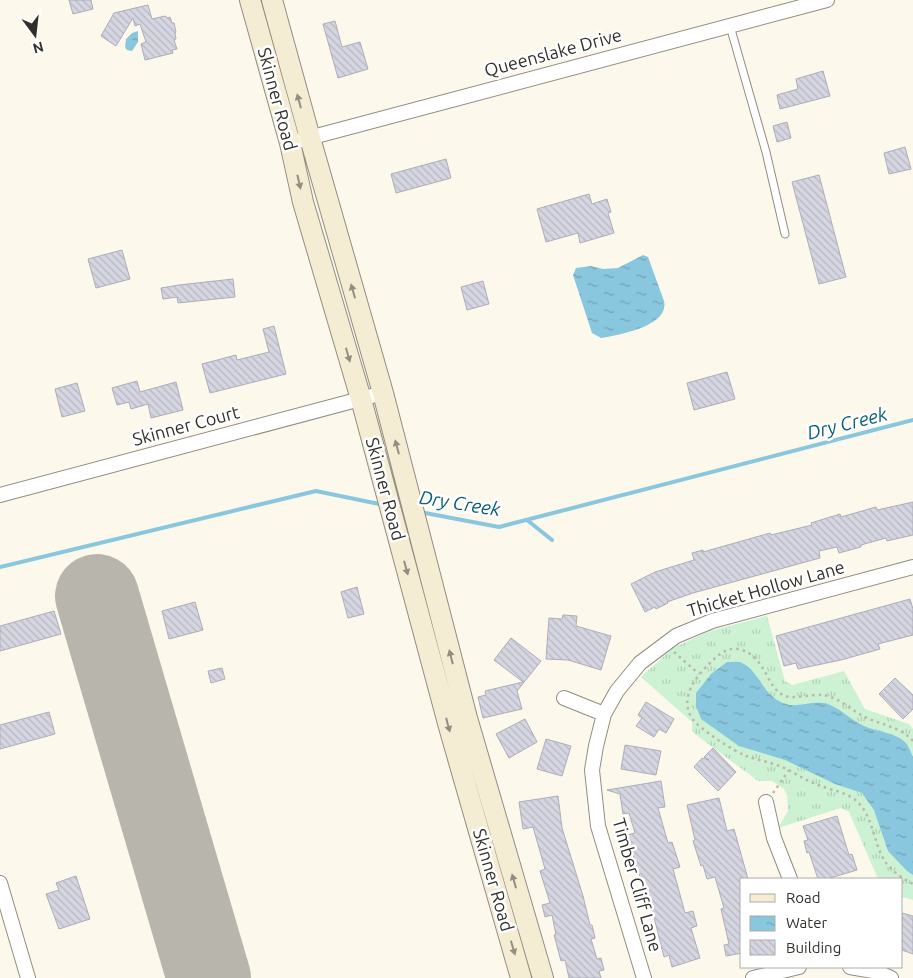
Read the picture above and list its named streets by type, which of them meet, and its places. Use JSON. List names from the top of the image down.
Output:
{
  "streets": {
    "street": [
      "Queenslake Drive",
      "Skinner Road",
      "Skinner Court",
      "Thicket Hollow Lane",
      "Timber Cliff Lane"
    ]
  },
  "crossings": [
    ["Queenslake Drive", "Skinner Road"],
    ["Skinner Road", "Skinner Court"],
    ["Thicket Hollow Lane", "Timber Cliff Lane"]
  ],
  "water": ["Dry Creek"],
  "legend": ["Road", "Water", "Building"],
  "north": "bottom"
}
